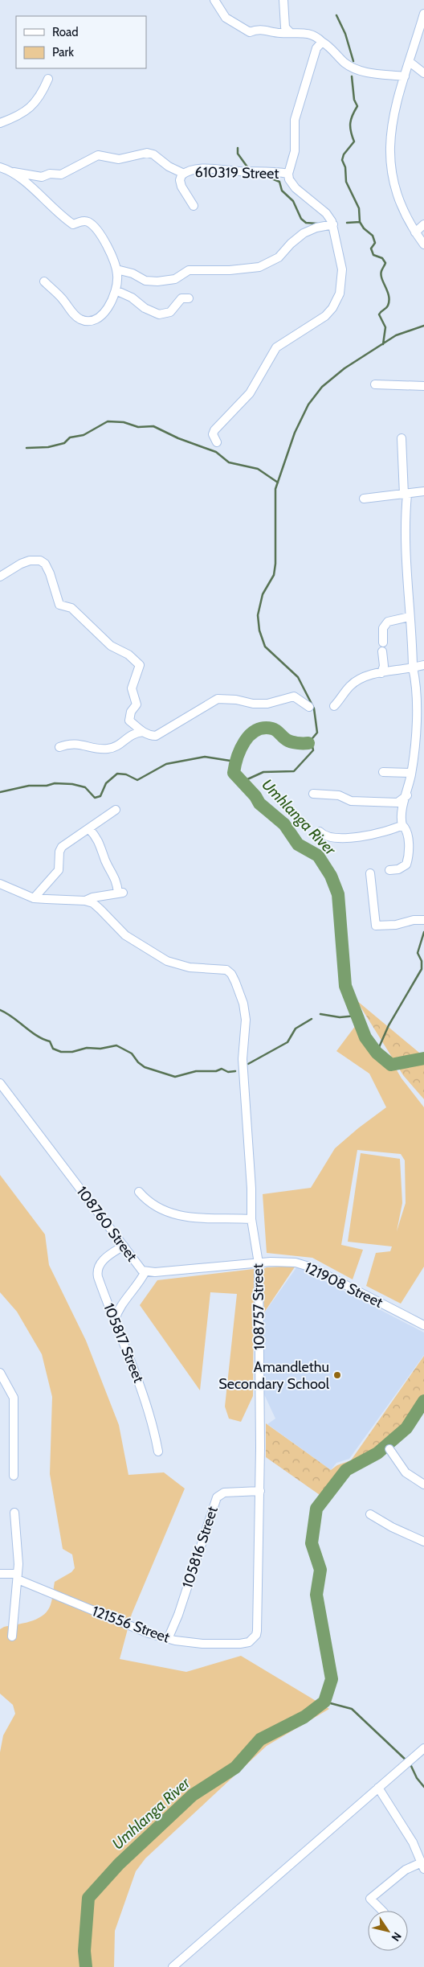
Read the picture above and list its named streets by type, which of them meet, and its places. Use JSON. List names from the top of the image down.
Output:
{
  "streets": {
    "street": [
      "610319 Street",
      "108760 Street",
      "121908 Street",
      "108757 Street",
      "105817 Street",
      "105816 Street",
      "121556 Street"
    ]
  },
  "crossings": [
    ["108760 Street", "121908 Street"],
    ["108760 Street", "108757 Street"],
    ["108760 Street", "105817 Street"],
    ["121908 Street", "108757 Street"],
    ["108757 Street", "105816 Street"],
    ["108757 Street", "121556 Street"],
    ["105816 Street", "121556 Street"]
  ],
  "water": ["Umhlanga River"],
  "places": ["Amandlethu Secondary School"],
  "legend": ["Road", "Park"],
  "north": "bottom right"
}
